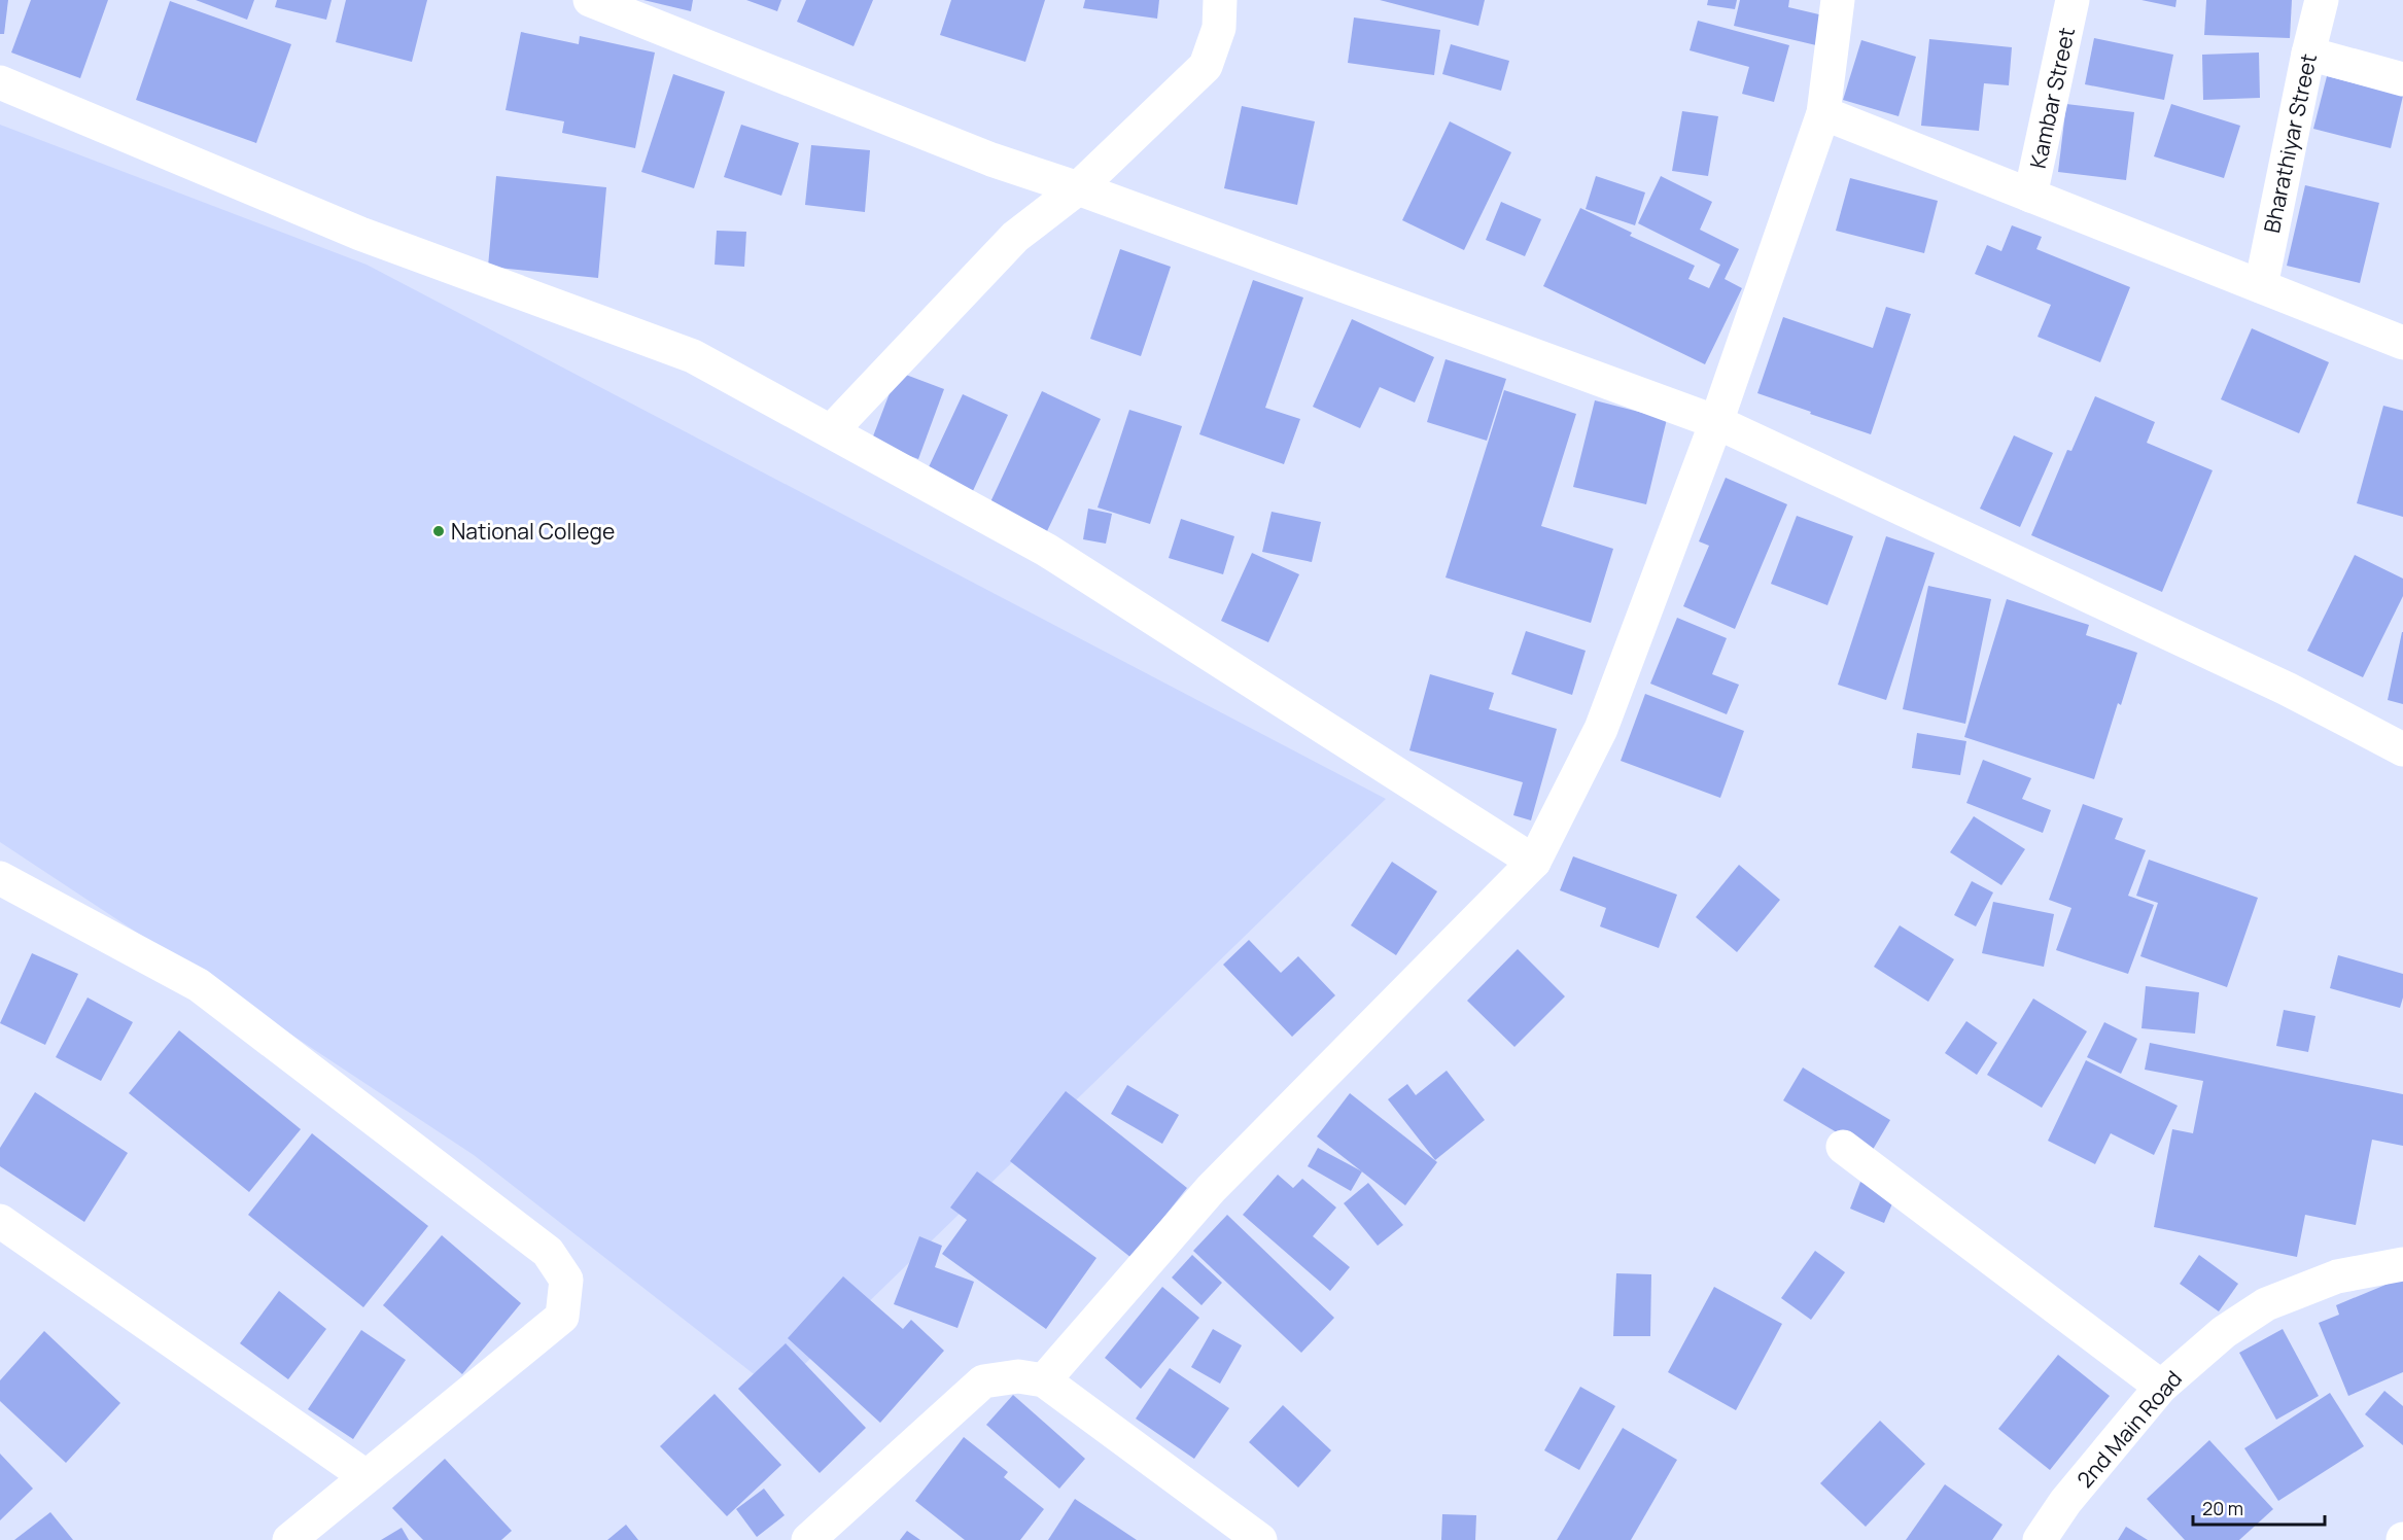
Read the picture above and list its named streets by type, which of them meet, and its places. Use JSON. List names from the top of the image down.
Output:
{
  "streets": {
    "street": ["Kambar Street", "Bharathiyar Street", "2nd Main Road"]
  },
  "places": ["National College"],
  "scale_bar": "20 m"
}
